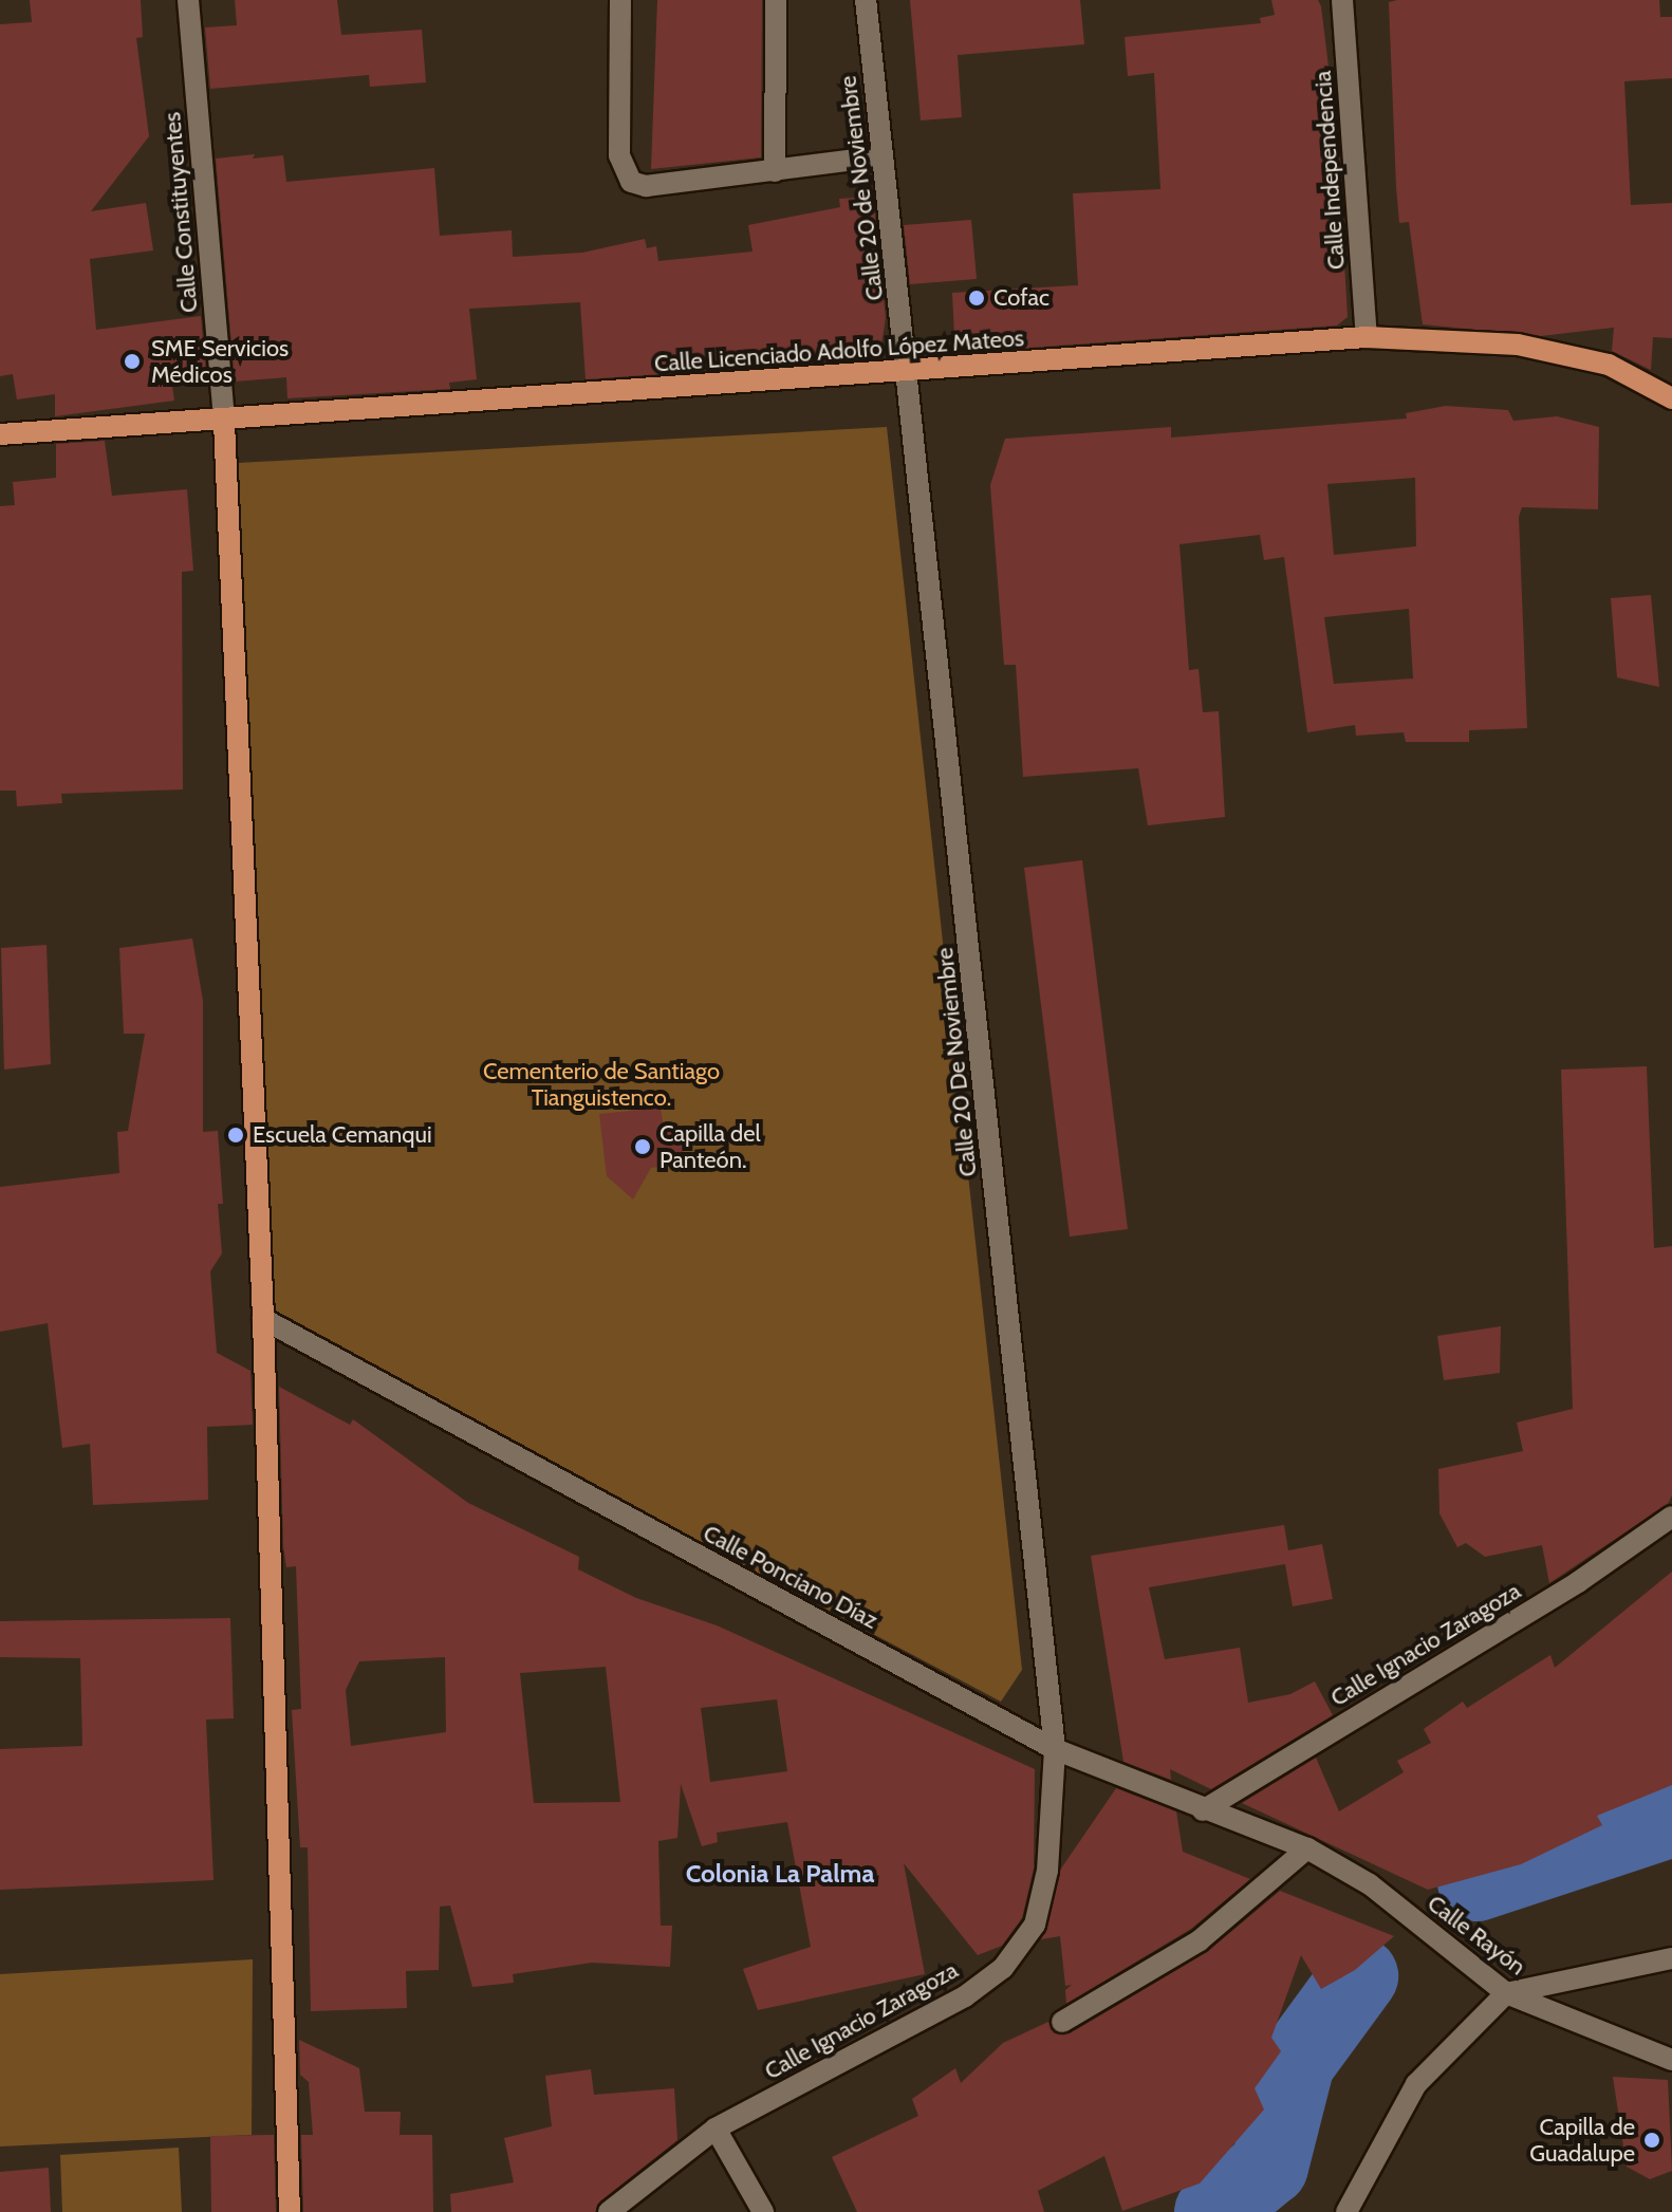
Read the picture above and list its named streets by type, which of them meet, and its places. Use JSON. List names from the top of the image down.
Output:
{
  "streets": {
    "main road": ["Calle Licenciado Adolfo López Mateos"],
    "street": [
      "Calle Independencia",
      "Calle 20 de Noviembre",
      "Calle Constituyentes",
      "Calle 20 De Noviembre",
      "Calle Ponciano Díaz",
      "Calle Ignacio Zaragoza",
      "Calle Rayón"
    ]
  },
  "crossings": [
    ["Calle Independencia", "Calle Licenciado Adolfo López Mateos"],
    ["Calle 20 de Noviembre", "Calle Licenciado Adolfo López Mateos"],
    ["Calle 20 de Noviembre", "Calle 20 De Noviembre"],
    ["Calle Constituyentes", "Calle Licenciado Adolfo López Mateos"],
    ["Calle Licenciado Adolfo López Mateos", "Calle 20 De Noviembre"],
    ["Calle 20 De Noviembre", "Calle Ponciano Díaz"],
    ["Calle 20 De Noviembre", "Calle Ignacio Zaragoza"],
    ["Calle Ponciano Díaz", "Calle Ignacio Zaragoza"],
    ["Calle Ponciano Díaz", "Calle Rayón"]
  ],
  "districts": ["Colonia La Palma"],
  "parks": ["Cementerio de Santiago Tianguistenco."],
  "places": [
    "Cofac",
    "SME Servicios Médicos",
    "Escuela Cemanqui",
    "Capilla del Panteón.",
    "Capilla de Guadalupe"
  ]
}
